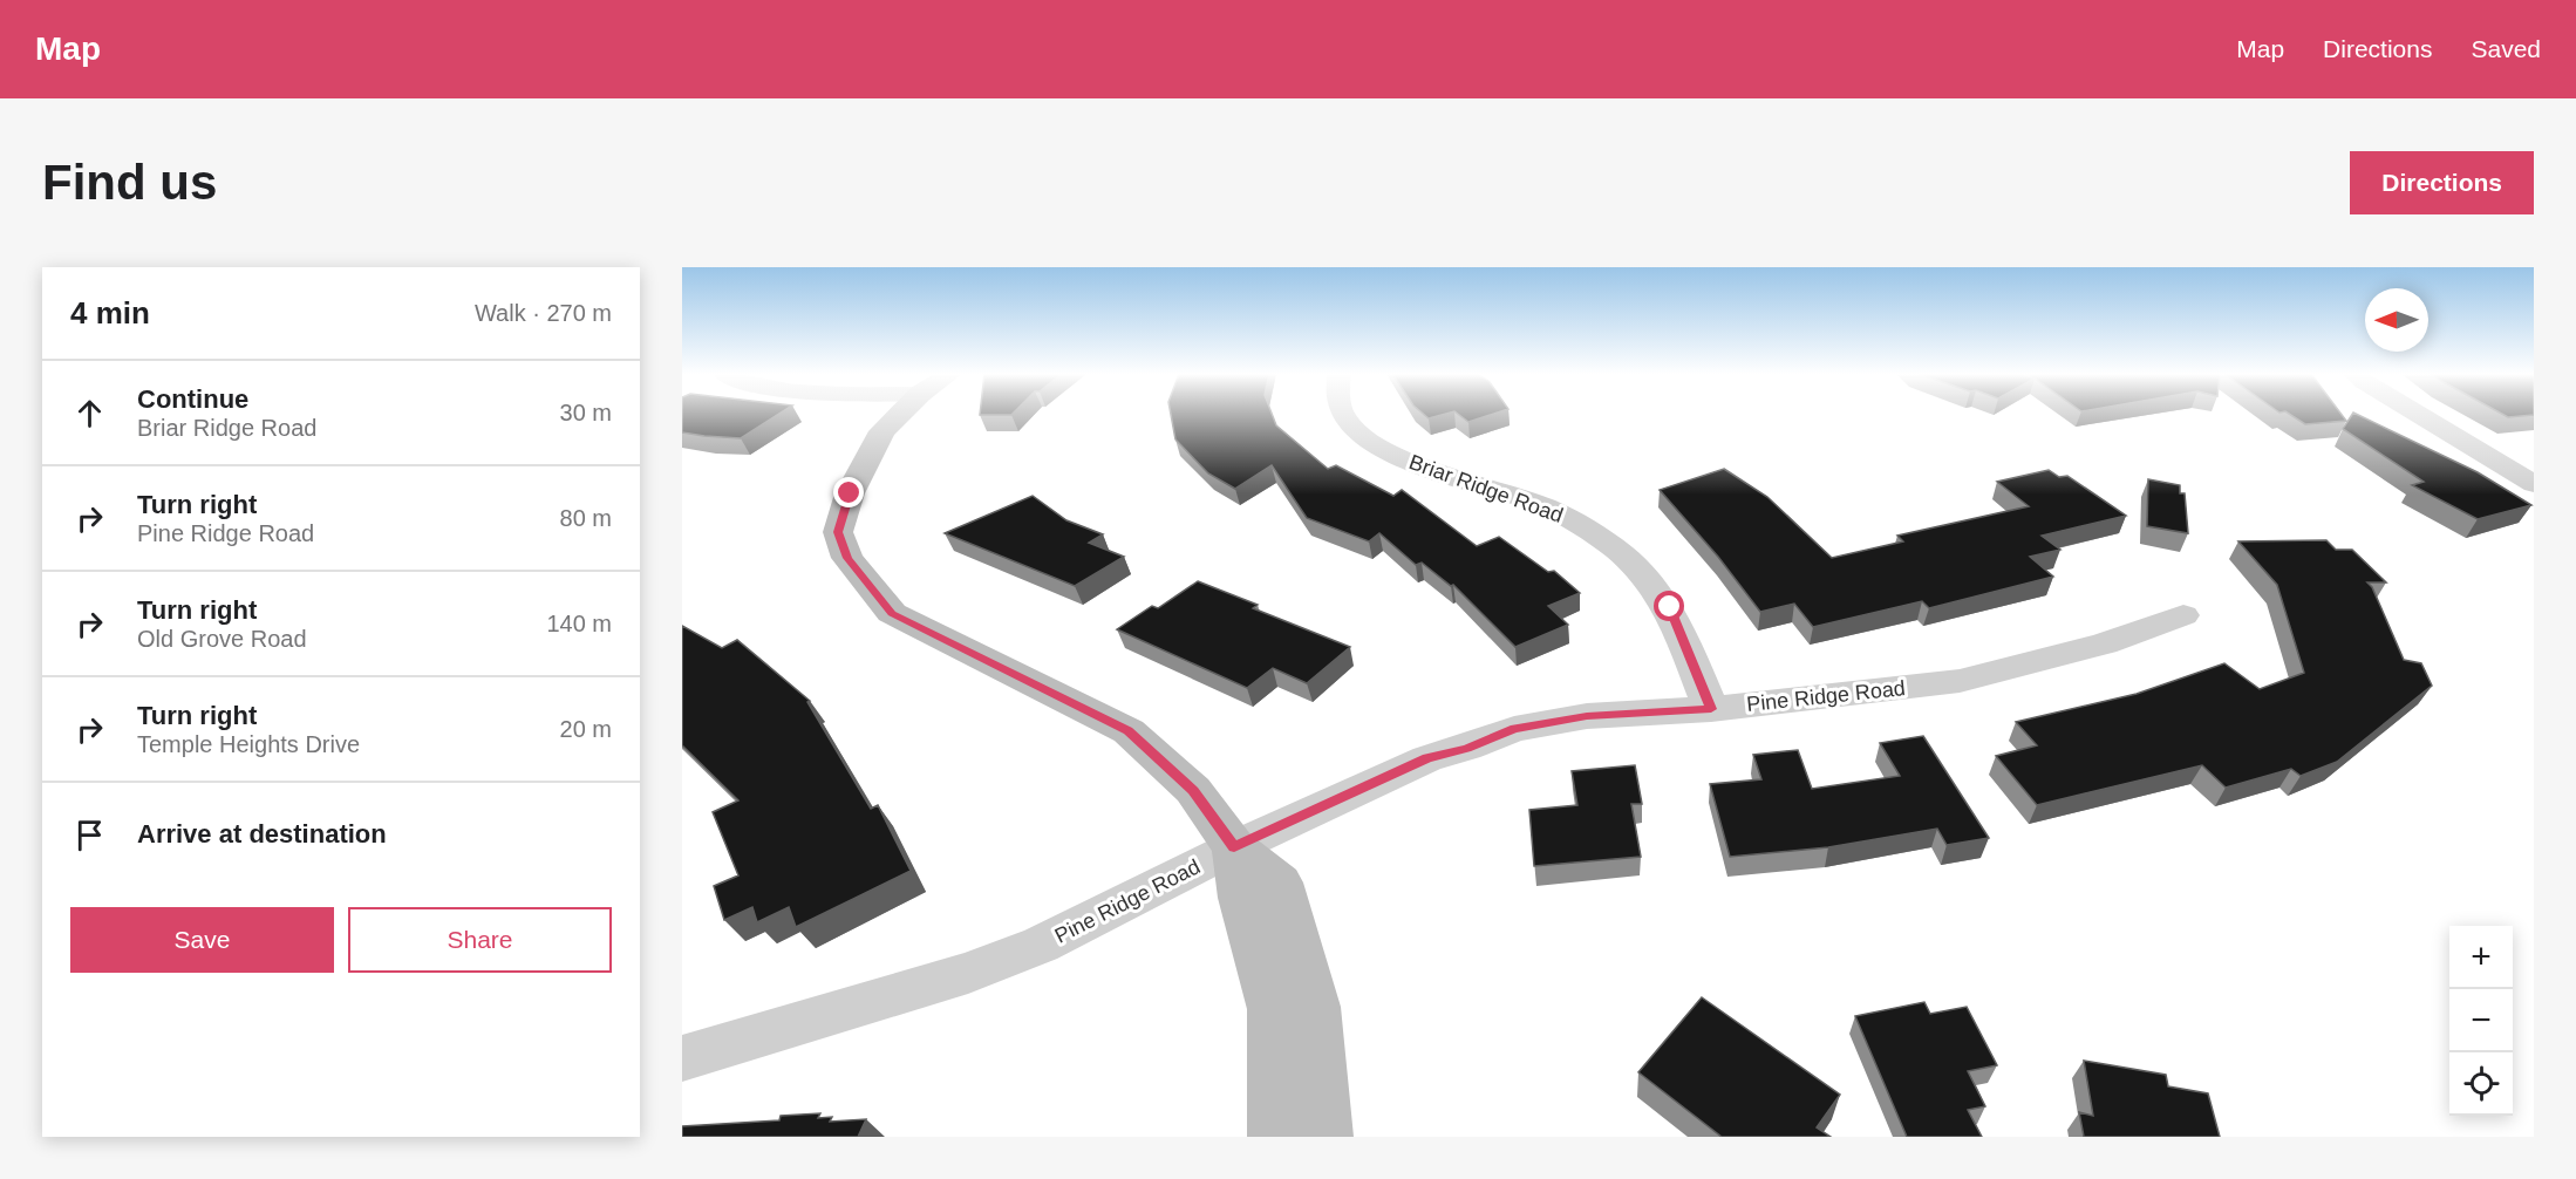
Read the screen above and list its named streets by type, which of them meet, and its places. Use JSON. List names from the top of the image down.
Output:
{
  "streets": {
    "street": ["Briar Ridge Road", "Pine Ridge Road"]
  },
  "crossings": [
    ["Briar Ridge Road", "Pine Ridge Road"]
  ],
  "north": "left",
  "page": {
    "header": "Map",
    "nav": ["Map", "Directions", "Saved"],
    "buttons": [
      "Directions",
      ["Save", "Share"]
    ],
    "title": "Find us",
    "heading": ["4 min", "Walk · 270 m"],
    "list": [
      ["Continue", "Briar Ridge Road", "30 m"],
      ["Turn right", "Pine Ridge Road", "80 m"],
      ["Turn right", "Old Grove Road", "140 m"],
      ["Turn right", "Temple Heights Drive", "20 m"],
      "Arrive at destination"
    ],
    "map_buttons": ["+", "−"]
  }
}
